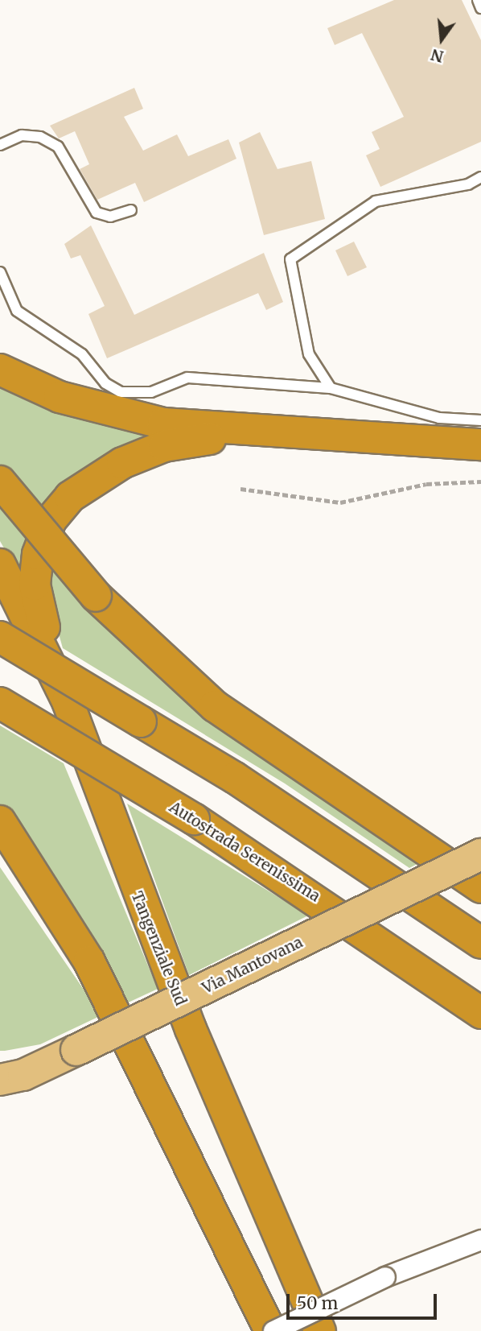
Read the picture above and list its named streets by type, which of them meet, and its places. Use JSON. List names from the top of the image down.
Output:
{
  "streets": {
    "highway": ["Autostrada Serenissima", "Tangenziale Sud"],
    "main road": ["Via Mantovana"]
  },
  "scale_bar": "50 m",
  "north": "bottom"
}
